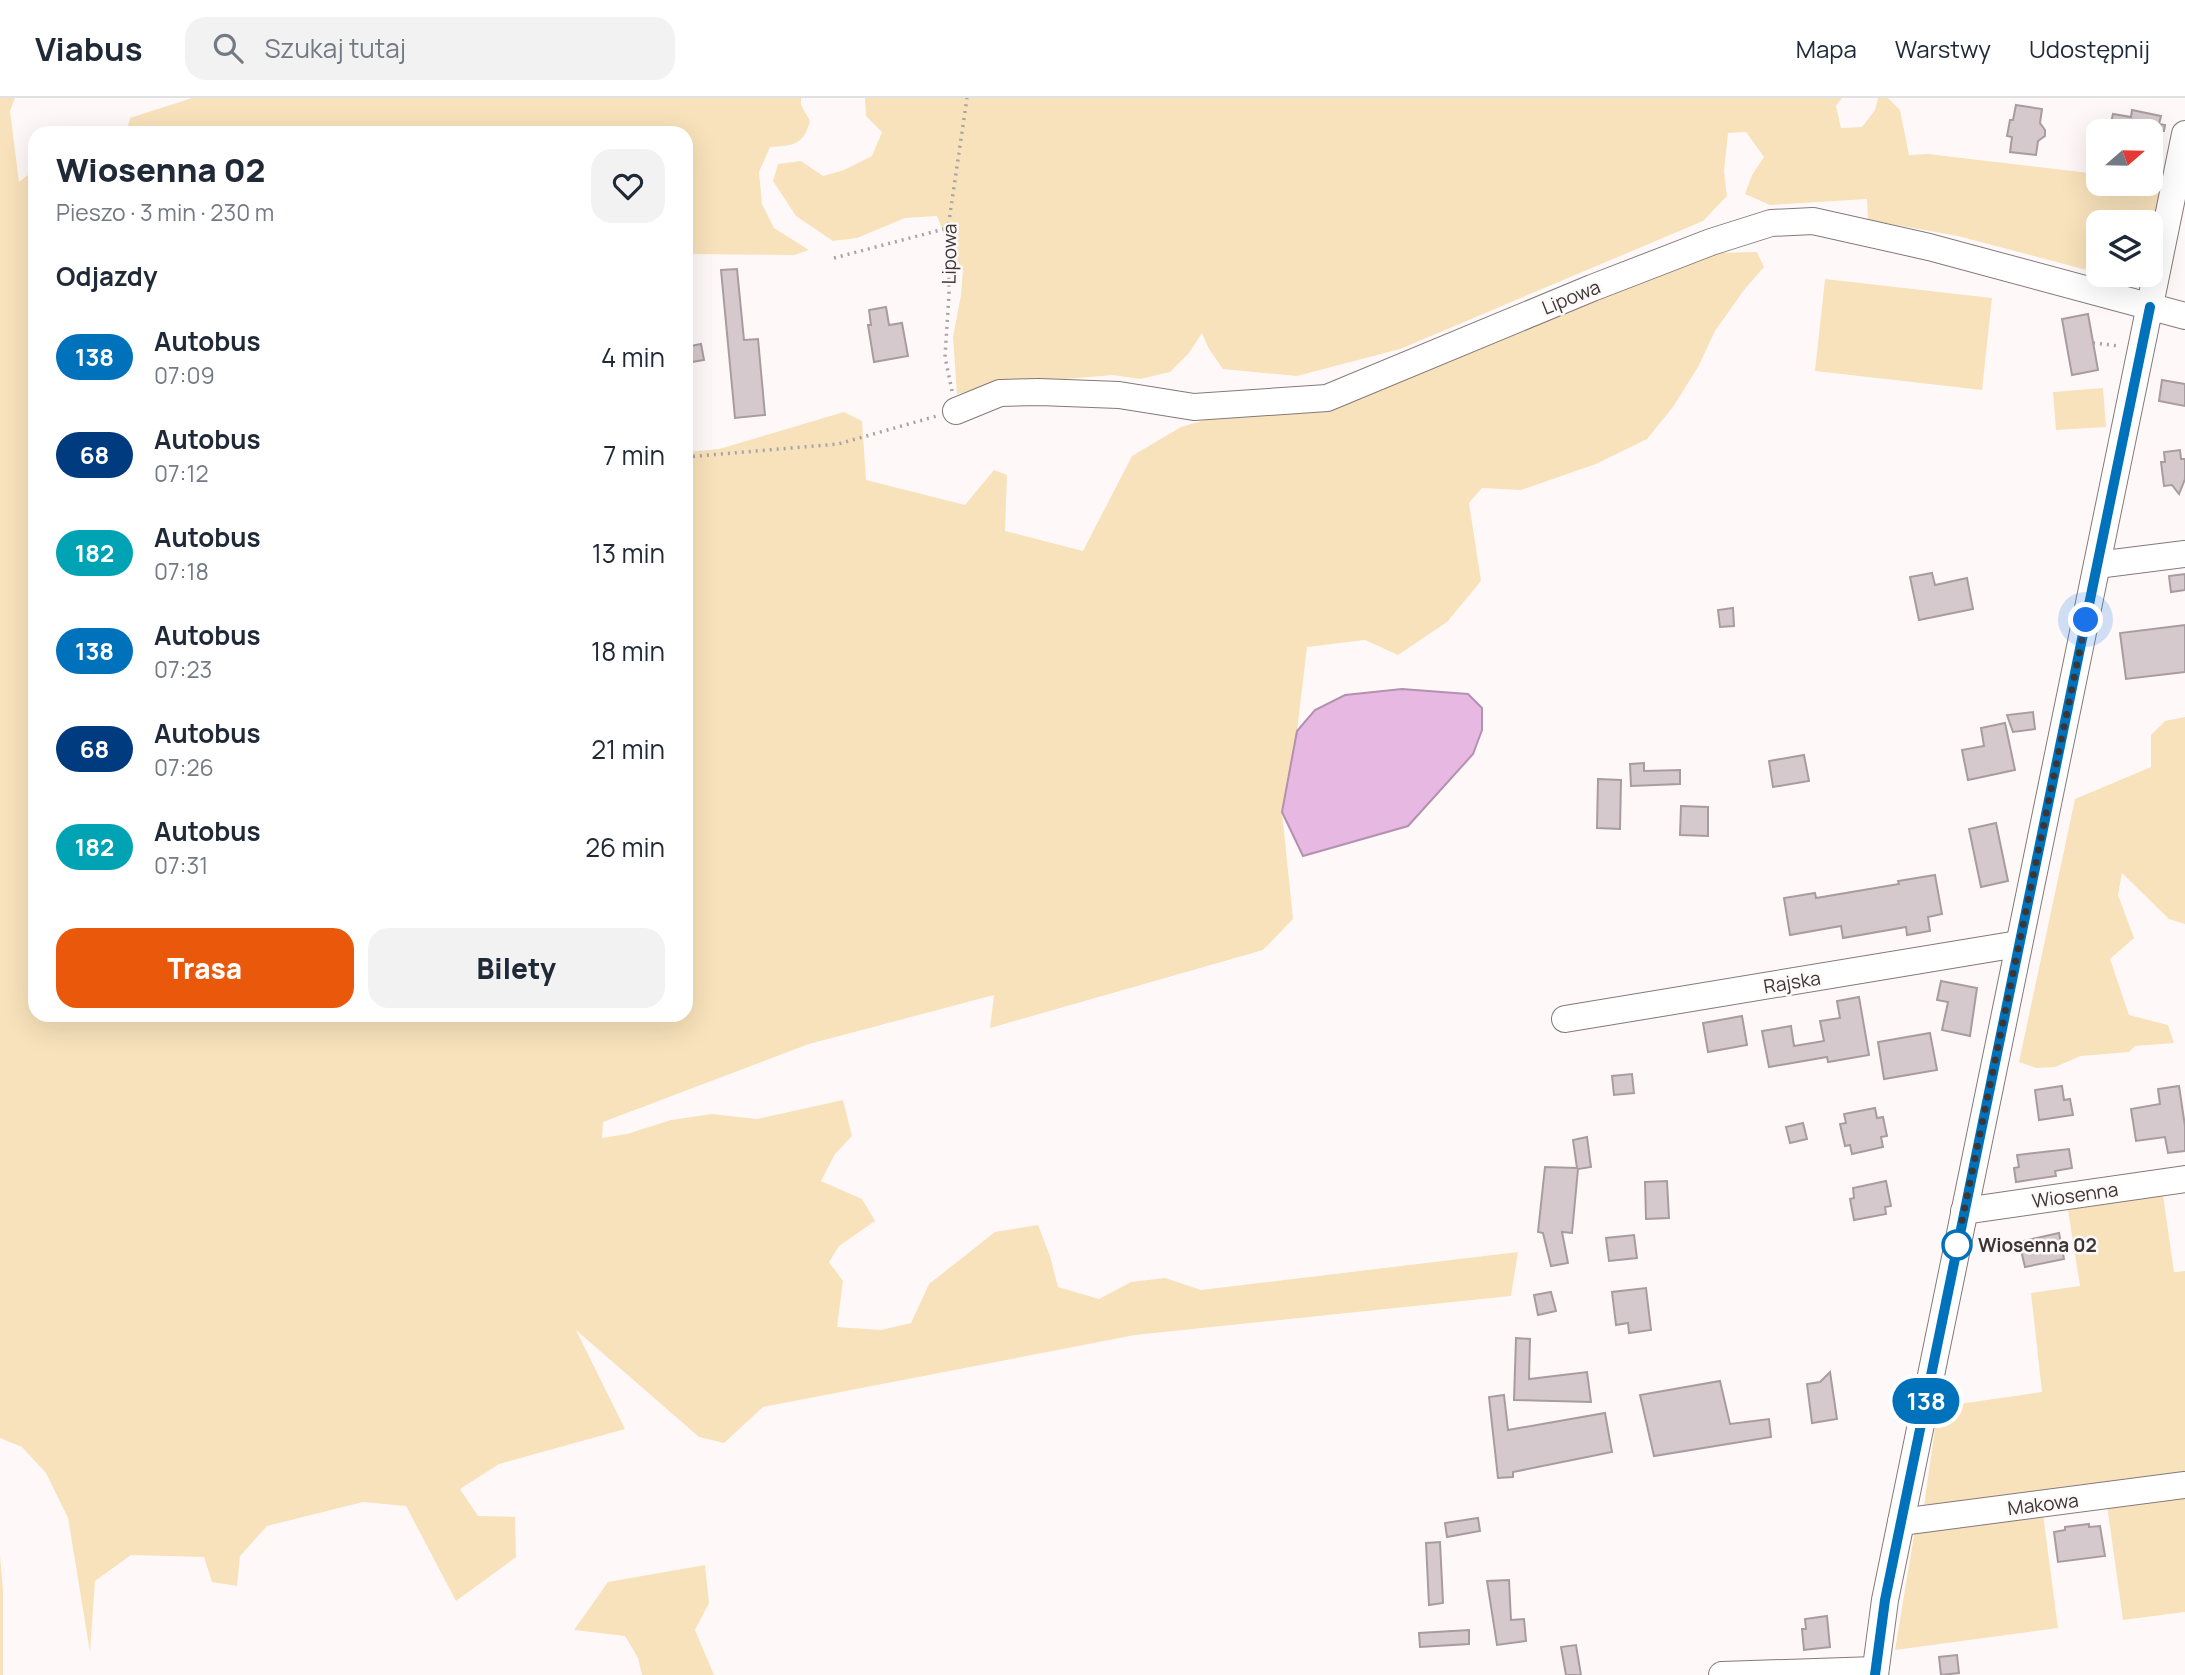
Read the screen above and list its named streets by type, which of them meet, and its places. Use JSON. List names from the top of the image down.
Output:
{
  "streets": {
    "street": [
      "Lipowa",
      "Rajska",
      "Wiosenna",
      "Makowa"
    ]
  },
  "places": ["Wiosenna 02"],
  "lines": ["bus line 138"],
  "north": "right",
  "page": {
    "header": "Viabus",
    "search": "Szukaj tutaj",
    "nav": ["Mapa", "Warstwy", "Udostępnij"],
    "on_map": "138",
    "heading": [
      ["Wiosenna 02", "Pieszo · 3 min · 230 m"],
      "Odjazdy"
    ],
    "list": [
      {
        "mark": "138",
        "name": "Autobus",
        "note": "07:09",
        "value": "4 min"
      },
      {
        "mark": "68",
        "name": "Autobus",
        "note": "07:12",
        "value": "7 min"
      },
      {
        "mark": "182",
        "name": "Autobus",
        "note": "07:18",
        "value": "13 min"
      },
      {
        "mark": "138",
        "name": "Autobus",
        "note": "07:23",
        "value": "18 min"
      },
      {
        "mark": "68",
        "name": "Autobus",
        "note": "07:26",
        "value": "21 min"
      },
      {
        "mark": "182",
        "name": "Autobus",
        "note": "07:31",
        "value": "26 min"
      }
    ],
    "buttons": ["Trasa", "Bilety"]
  }
}
